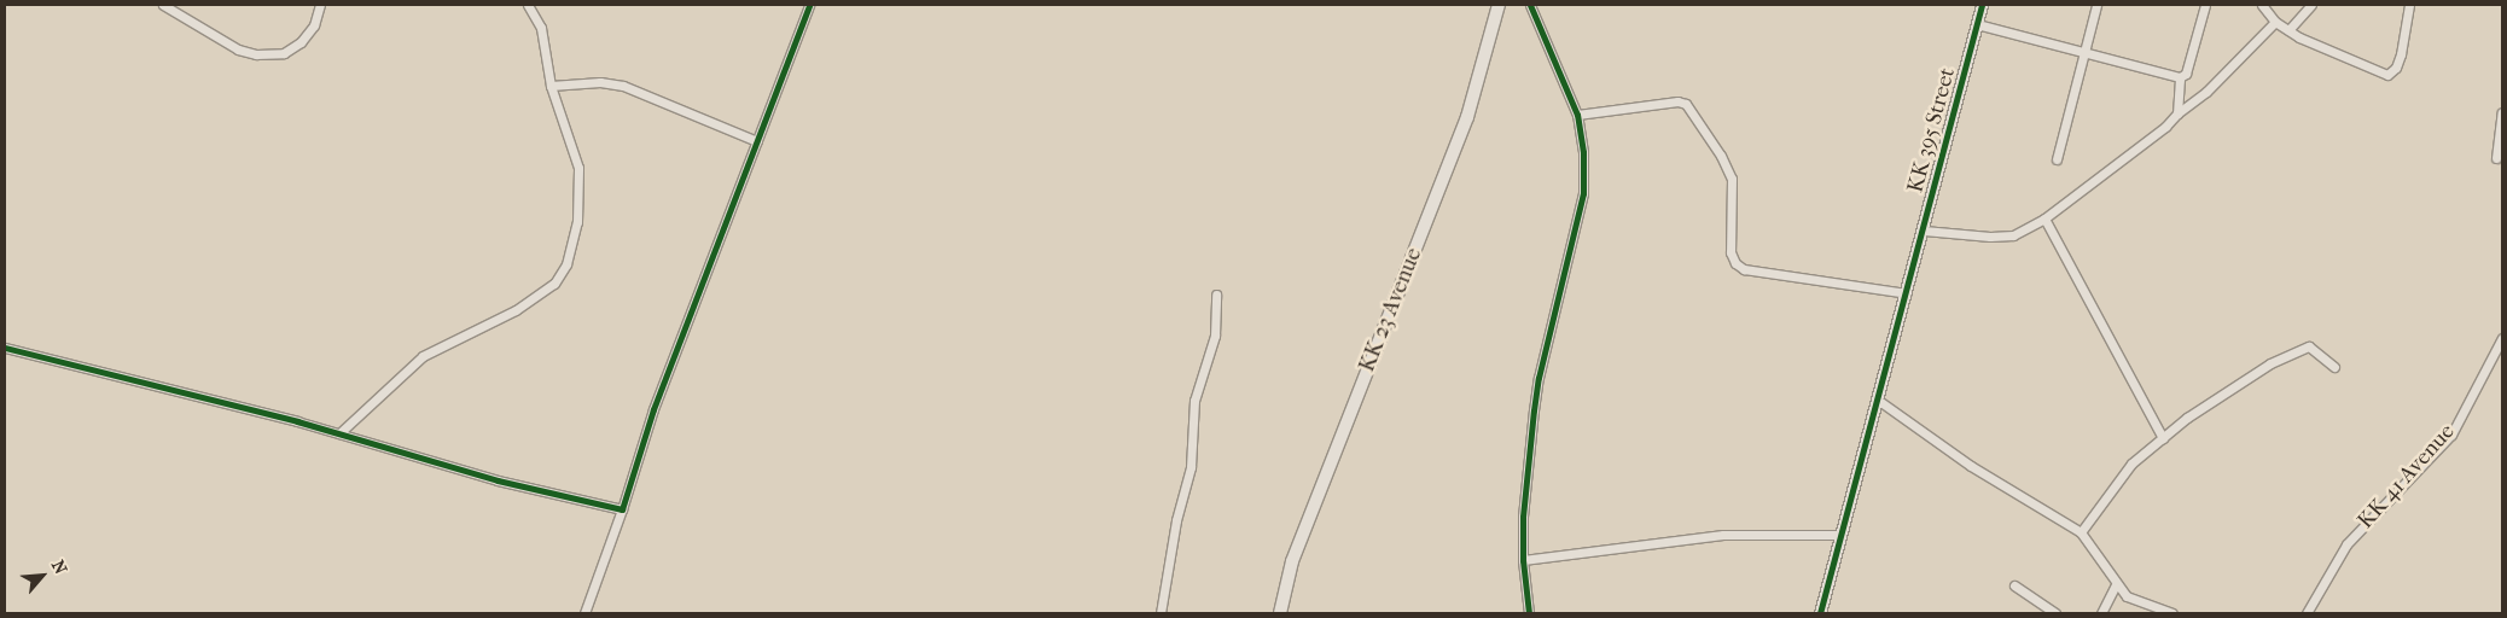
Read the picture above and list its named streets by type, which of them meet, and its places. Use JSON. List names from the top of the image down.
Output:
{
  "streets": {
    "main road": ["KK 23 Avenue"],
    "street": ["KK 395 Street", "KK 41 Avenue"]
  },
  "north": "top right"
}
